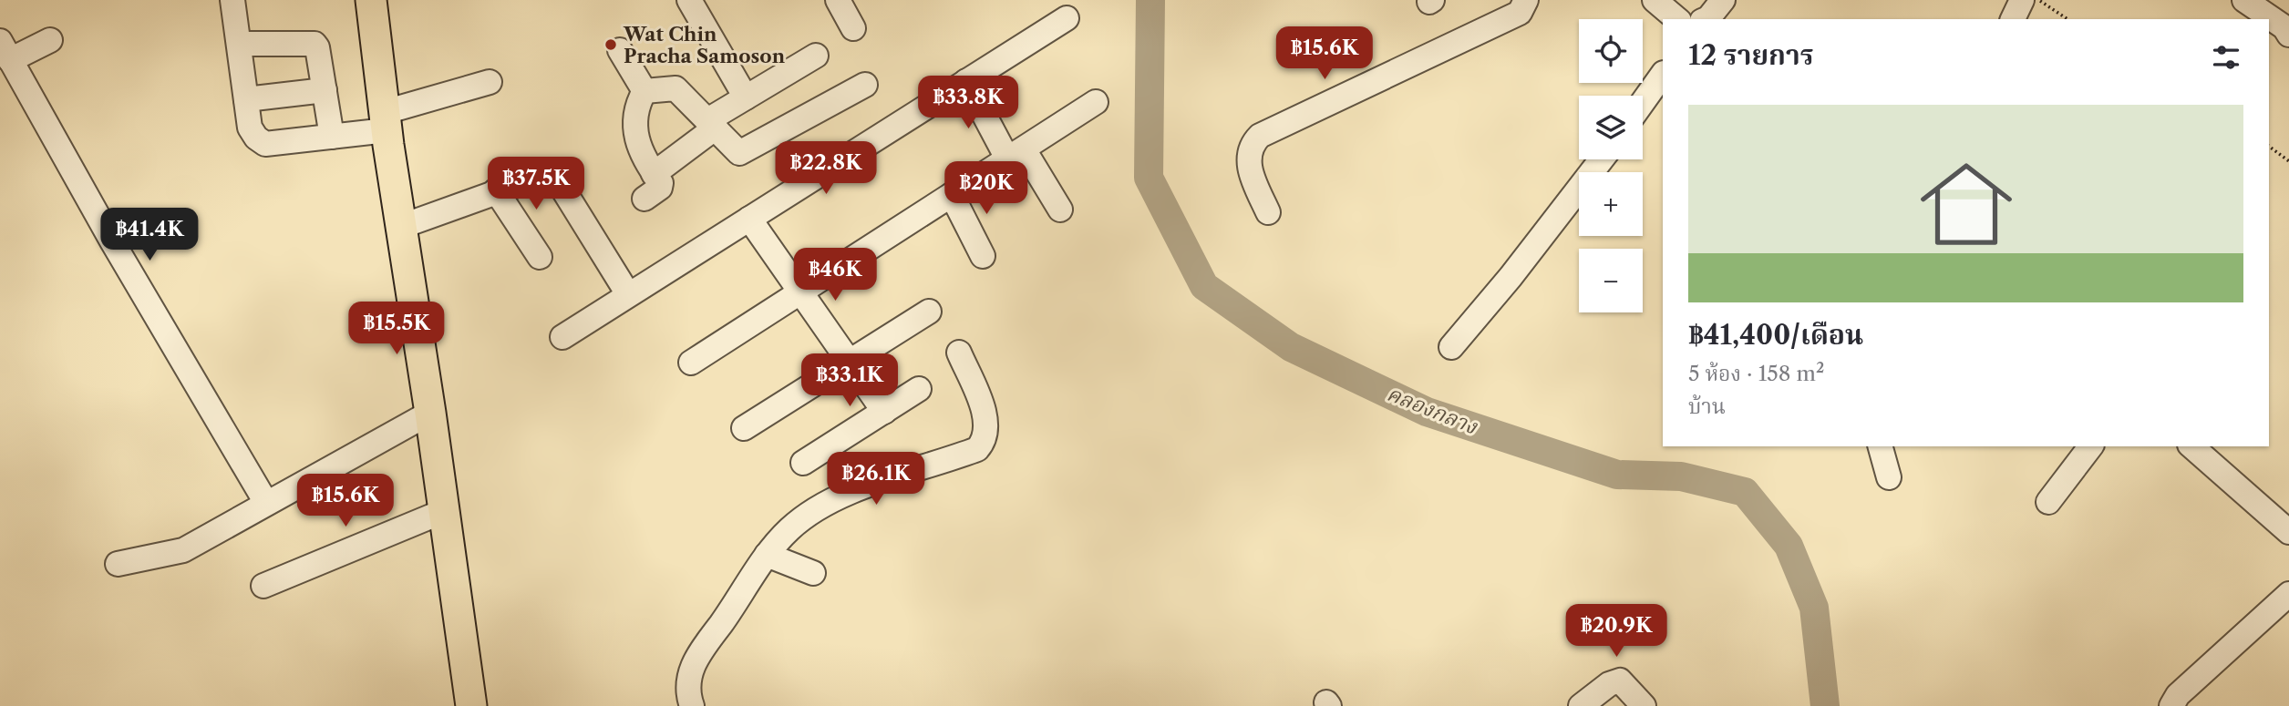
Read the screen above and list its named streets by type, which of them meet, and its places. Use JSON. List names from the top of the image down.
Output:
{
  "water": ["คลองกลาง"],
  "places": ["Wat Chin Pracha Samoson"],
  "page": {
    "map_buttons": ["+", "−"],
    "heading": "12 รายการ",
    "price": [
      "฿15.6K",
      "฿33.8K",
      "฿22.8K",
      "฿37.5K",
      "฿20K",
      "฿41.4K",
      "฿46K",
      "฿15.5K",
      "฿33.1K",
      "฿26.1K",
      "฿15.6K",
      "฿20.9K"
    ],
    "list": [
      {
        "name": "฿41,400/เดือน",
        "note": "5 ห้อง · 158 m² · บ้าน"
      }
    ]
  }
}
